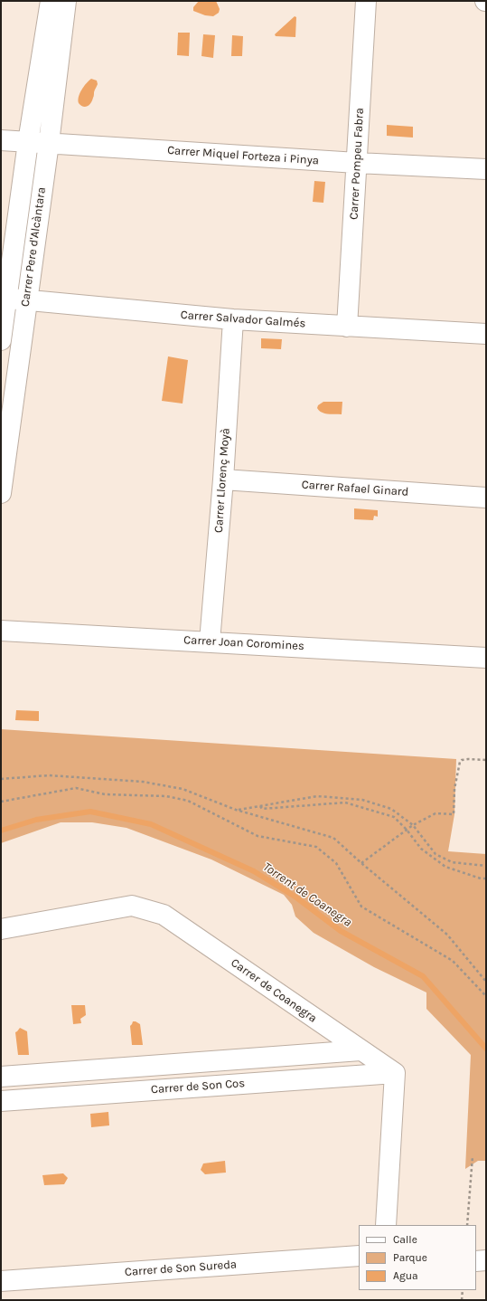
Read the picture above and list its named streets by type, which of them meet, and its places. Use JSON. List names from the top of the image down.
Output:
{
  "streets": {
    "street": [
      "Carrer Miquel Forteza i Pinya",
      "Carrer Pompeu Fabra",
      "Carrer Pere d'Alcàntara",
      "Carrer Salvador Galmés",
      "Carrer Llorenç Moyà",
      "Carrer Rafael Ginard",
      "Carrer Joan Coromines",
      "Carrer de Coanegra",
      "Carrer de Son Cos",
      "Carrer de Son Sureda"
    ]
  },
  "crossings": [
    ["Carrer Miquel Forteza i Pinya", "Carrer Pompeu Fabra"],
    ["Carrer Miquel Forteza i Pinya", "Carrer Pere d'Alcàntara"],
    ["Carrer Pompeu Fabra", "Carrer Salvador Galmés"],
    ["Carrer Pere d'Alcàntara", "Carrer Salvador Galmés"],
    ["Carrer Salvador Galmés", "Carrer Llorenç Moyà"],
    ["Carrer Llorenç Moyà", "Carrer Rafael Ginard"],
    ["Carrer Llorenç Moyà", "Carrer Joan Coromines"],
    ["Carrer de Coanegra", "Carrer de Son Cos"]
  ],
  "water": ["Torrent de Coanegra"],
  "legend": ["Calle", "Parque", "Agua"]
}
